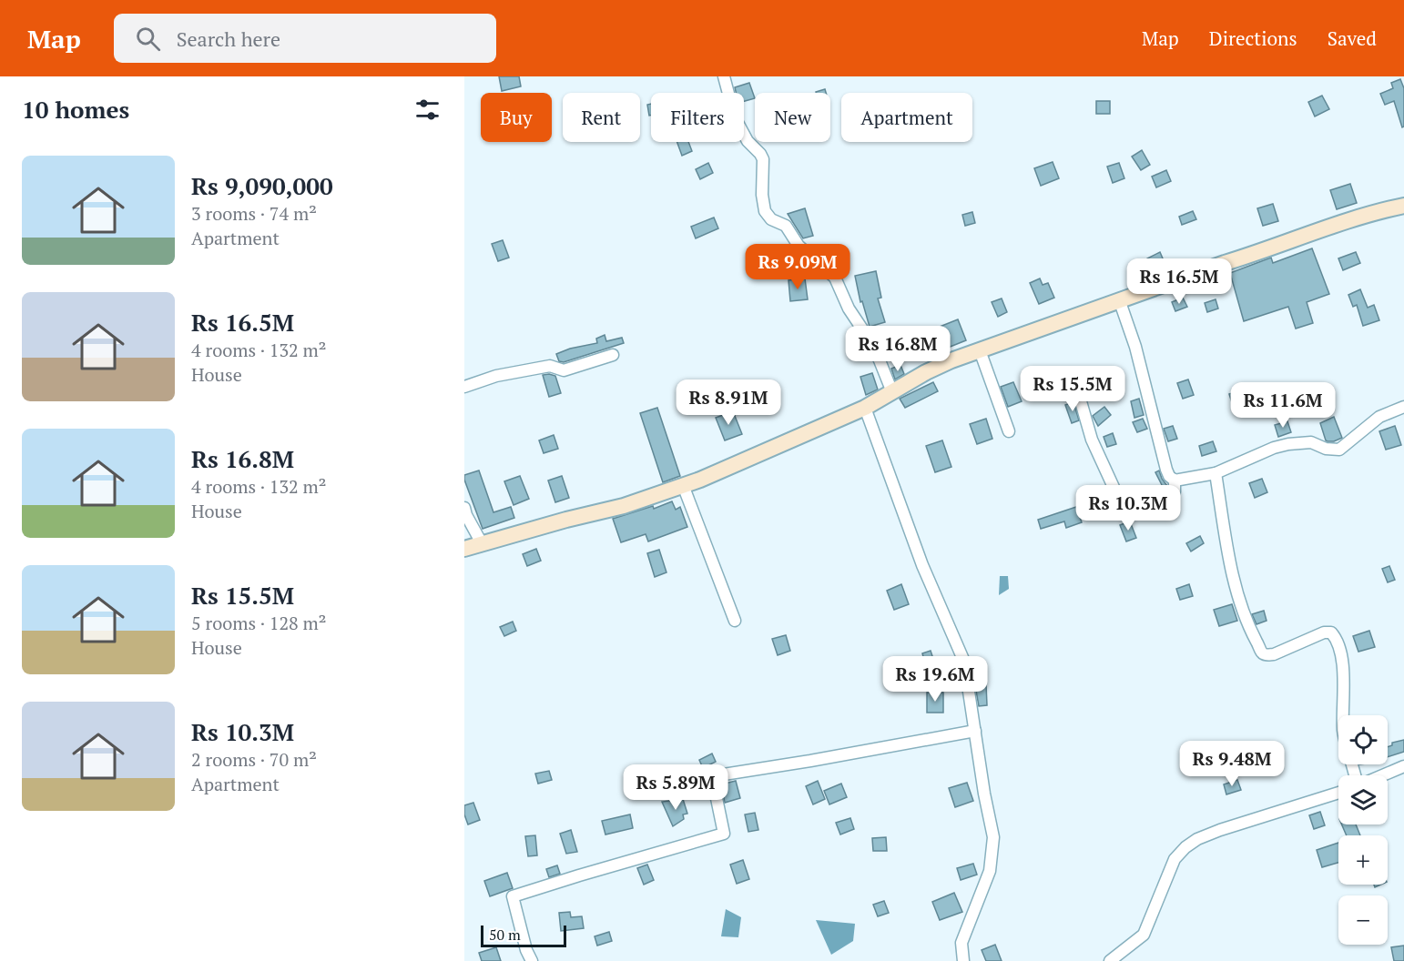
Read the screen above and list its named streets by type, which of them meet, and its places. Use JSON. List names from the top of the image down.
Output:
{
  "scale_bar": "50 m",
  "page": {
    "header": "Map",
    "search": "Search here",
    "nav": ["Map", "Directions", "Saved"],
    "heading": "10 homes",
    "chip": [
      "Buy",
      "Rent",
      "Filters",
      "New",
      "Apartment"
    ],
    "list": [
      {
        "name": "Rs 9,090,000",
        "note": "3 rooms · 74 m² · Apartment"
      },
      {
        "name": "Rs 16.5M",
        "note": "4 rooms · 132 m² · House"
      },
      {
        "name": "Rs 16.8M",
        "note": "4 rooms · 132 m² · House"
      },
      {
        "name": "Rs 15.5M",
        "note": "5 rooms · 128 m² · House"
      },
      {
        "name": "Rs 10.3M",
        "note": "2 rooms · 70 m² · Apartment"
      }
    ],
    "price": [
      "Rs 9.09M",
      "Rs 16.5M",
      "Rs 16.8M",
      "Rs 15.5M",
      "Rs 8.91M",
      "Rs 11.6M",
      "Rs 10.3M",
      "Rs 19.6M",
      "Rs 9.48M",
      "Rs 5.89M"
    ],
    "map_buttons": ["+", "−"],
    "scale": "50 m"
  }
}
